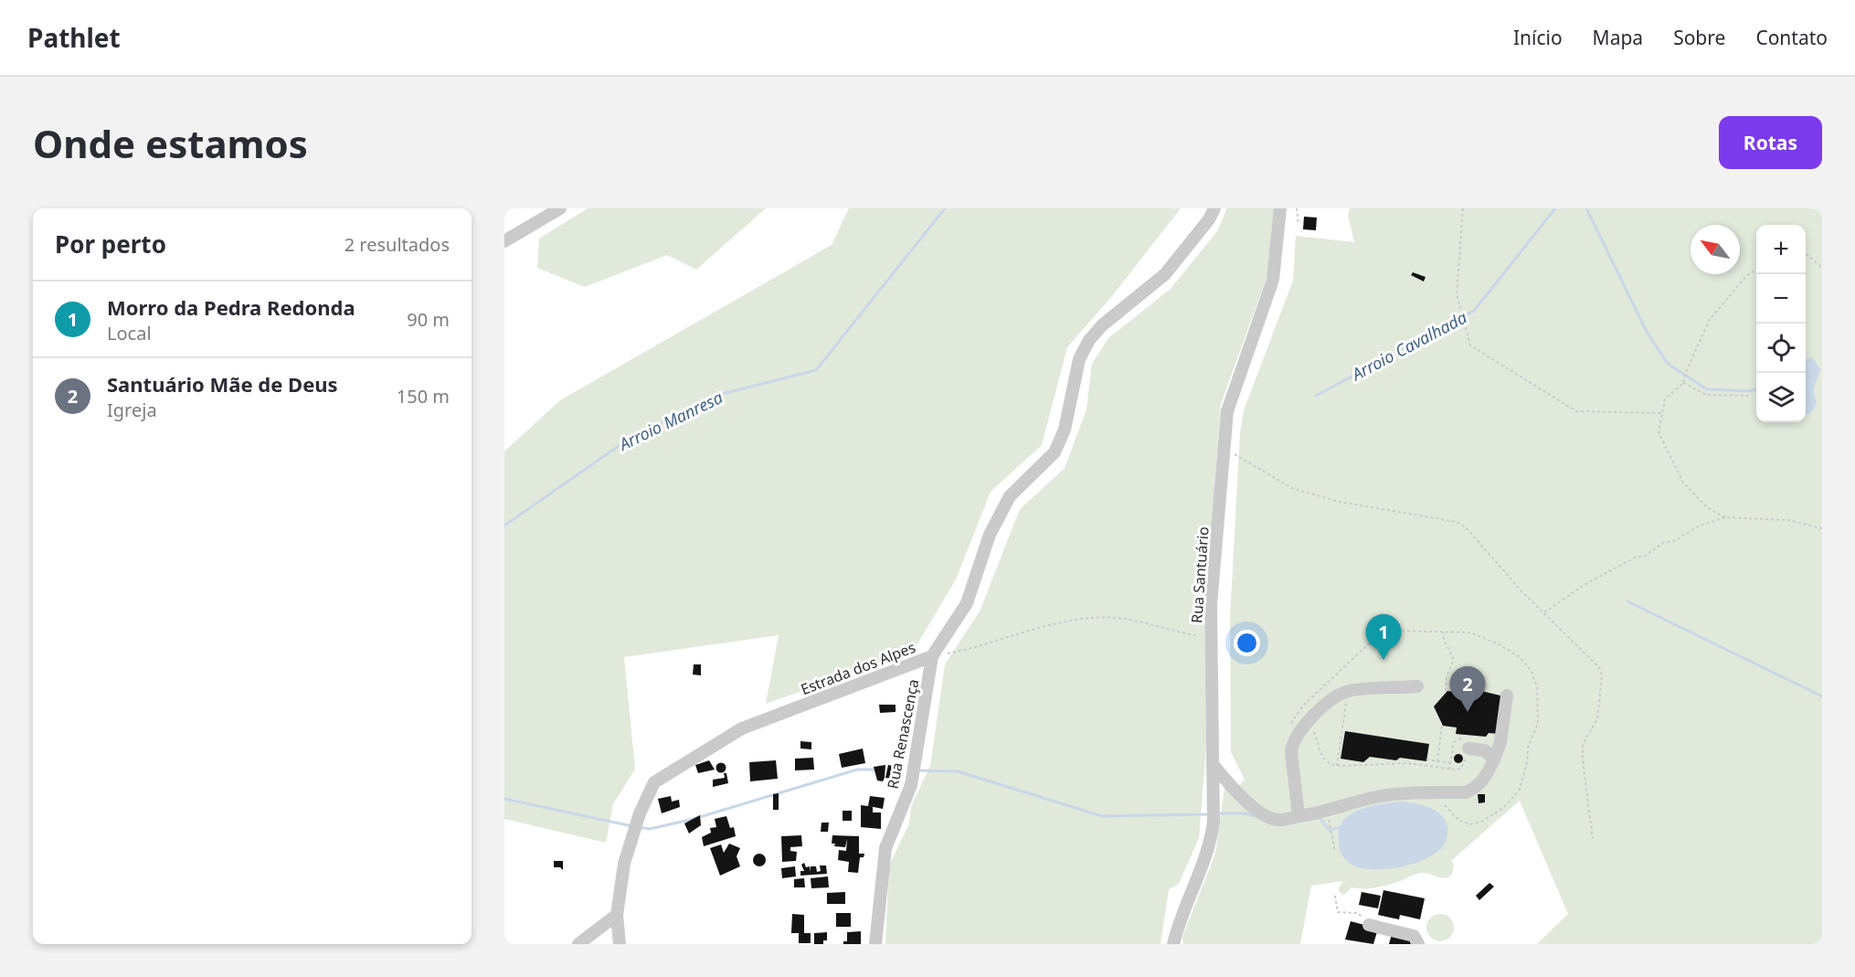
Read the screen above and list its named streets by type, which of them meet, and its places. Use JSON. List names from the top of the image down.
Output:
{
  "streets": {
    "street": ["Rua Santuário", "Estrada dos Alpes", "Rua Renascença"]
  },
  "crossings": [
    ["Estrada dos Alpes", "Rua Renascença"]
  ],
  "water": ["Arroio Cavalhada", "Arroio Manresa"],
  "north": "top left",
  "page": {
    "header": "Pathlet",
    "nav": [
      "Início",
      "Mapa",
      "Sobre",
      "Contato"
    ],
    "buttons": "Rotas",
    "title": "Onde estamos",
    "heading": ["Por perto", "2 resultados"],
    "map_buttons": ["+", "−"],
    "list": [
      {
        "mark": "1",
        "name": "Morro da Pedra Redonda",
        "note": "Local",
        "value": "90 m"
      },
      {
        "mark": "2",
        "name": "Santuário Mãe de Deus",
        "note": "Igreja",
        "value": "150 m"
      }
    ],
    "pins": ["1", "2"]
  }
}
